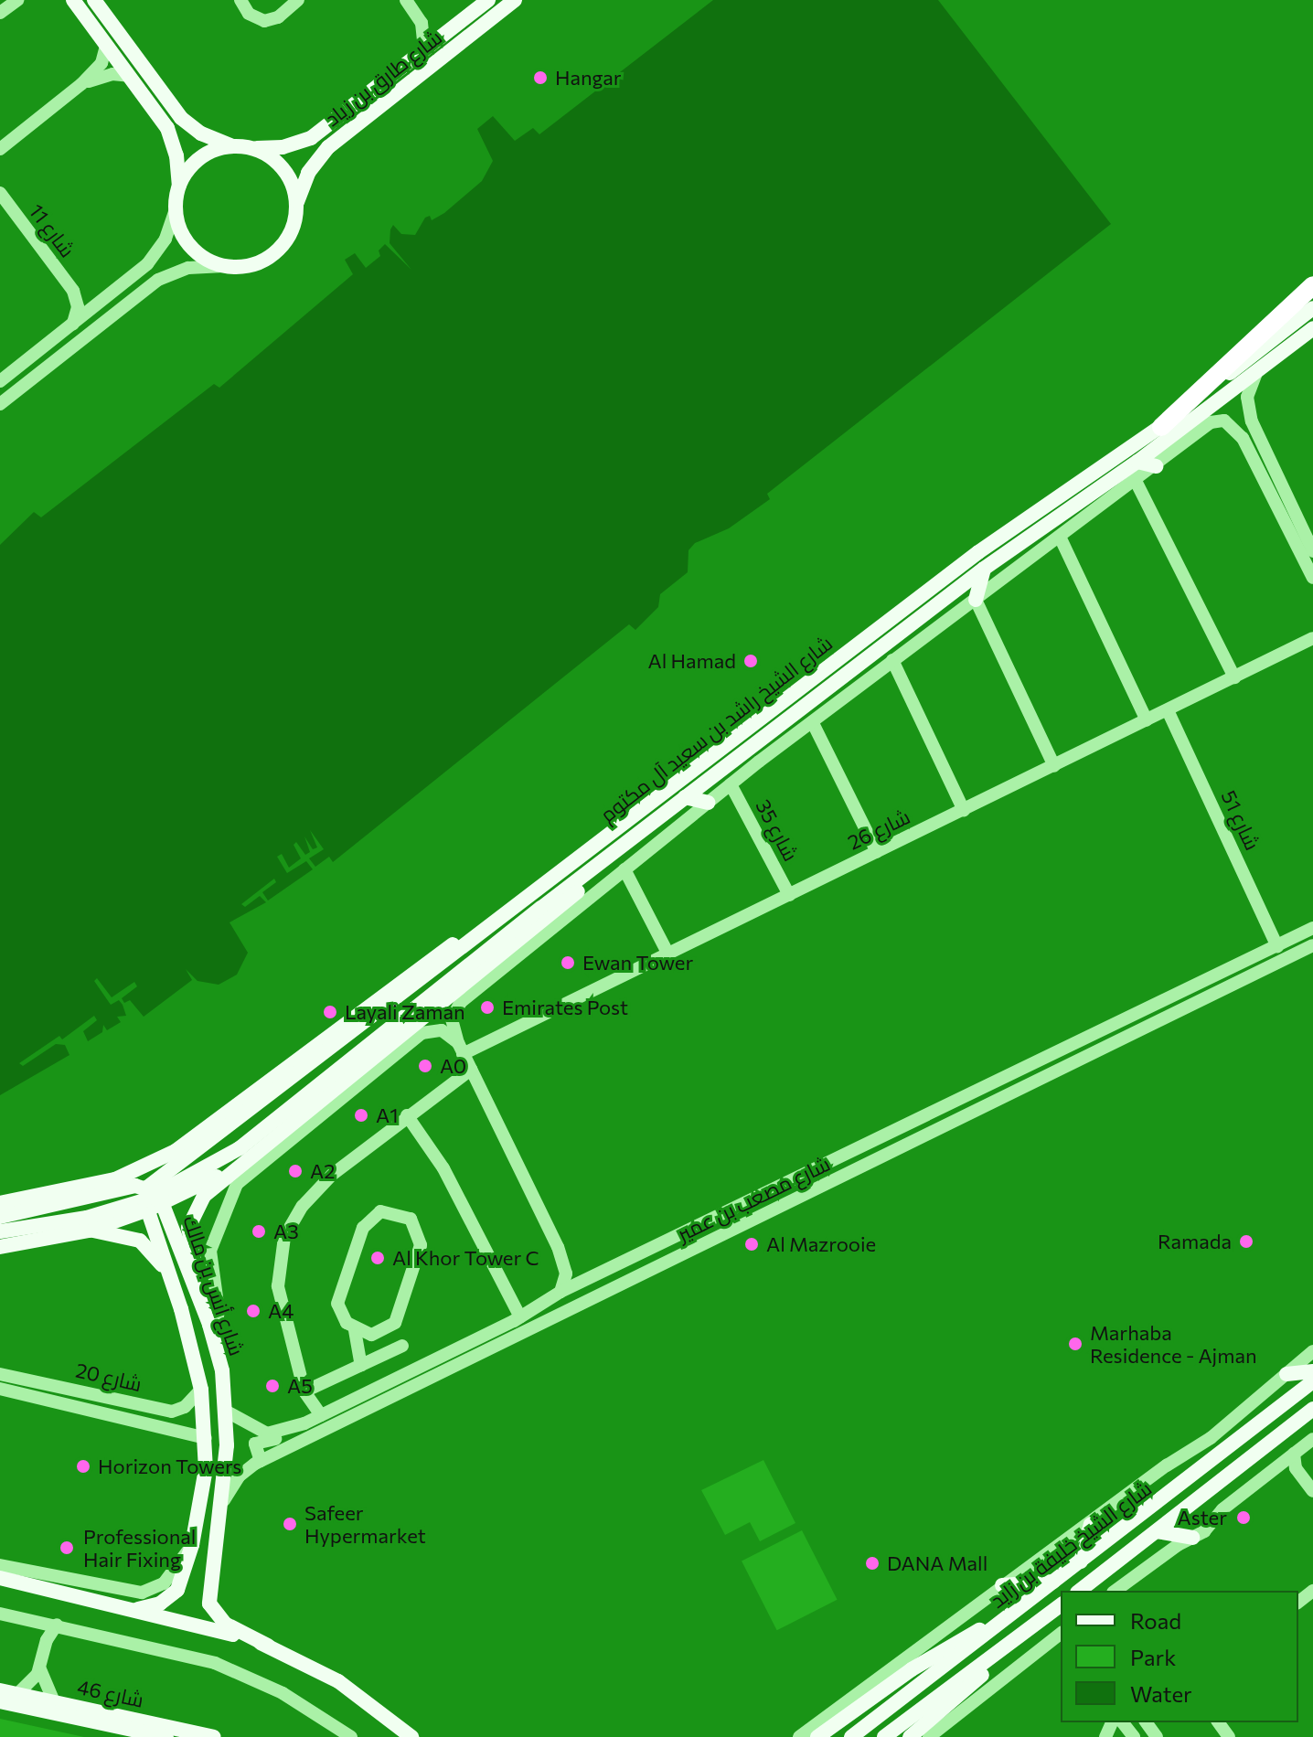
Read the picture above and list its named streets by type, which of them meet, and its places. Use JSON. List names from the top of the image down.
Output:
{
  "streets": {
    "main road": [
      "شارع طارق بن زياد",
      "شارع الشيخ راشد بن سعيد آل مكتوم",
      "شارع أنس بن مالك",
      "شارع الشيخ خليفة بن زايد",
      "شارع 46"
    ],
    "street": [
      "شارع 11",
      "شارع 51",
      "شارع 26",
      "شارع 35",
      "شارع مصعب بن عمير",
      "شارع 20"
    ]
  },
  "crossings": [
    ["شارع 51", "شارع 26"],
    ["شارع 51", "شارع مصعب بن عمير"],
    ["شارع 26", "شارع 35"],
    ["شارع مصعب بن عمير", "شارع أنس بن مالك"],
    ["شارع أنس بن مالك", "شارع 20"]
  ],
  "places": [
    "Hangar",
    "Al Hamad",
    "Ewan Tower",
    "Emirates Post",
    "Layali Zaman",
    "A0",
    "A1",
    "A2",
    "A3",
    "Ramada",
    "Al Mazrooie",
    "Al Khor Tower C",
    "A4",
    "Marhaba Residence - Ajman",
    "A5",
    "Horizon Towers",
    "Aster",
    "Safeer Hypermarket",
    "Professional Hair Fixing",
    "DANA Mall"
  ],
  "legend": ["Road", "Park", "Water"]
}
